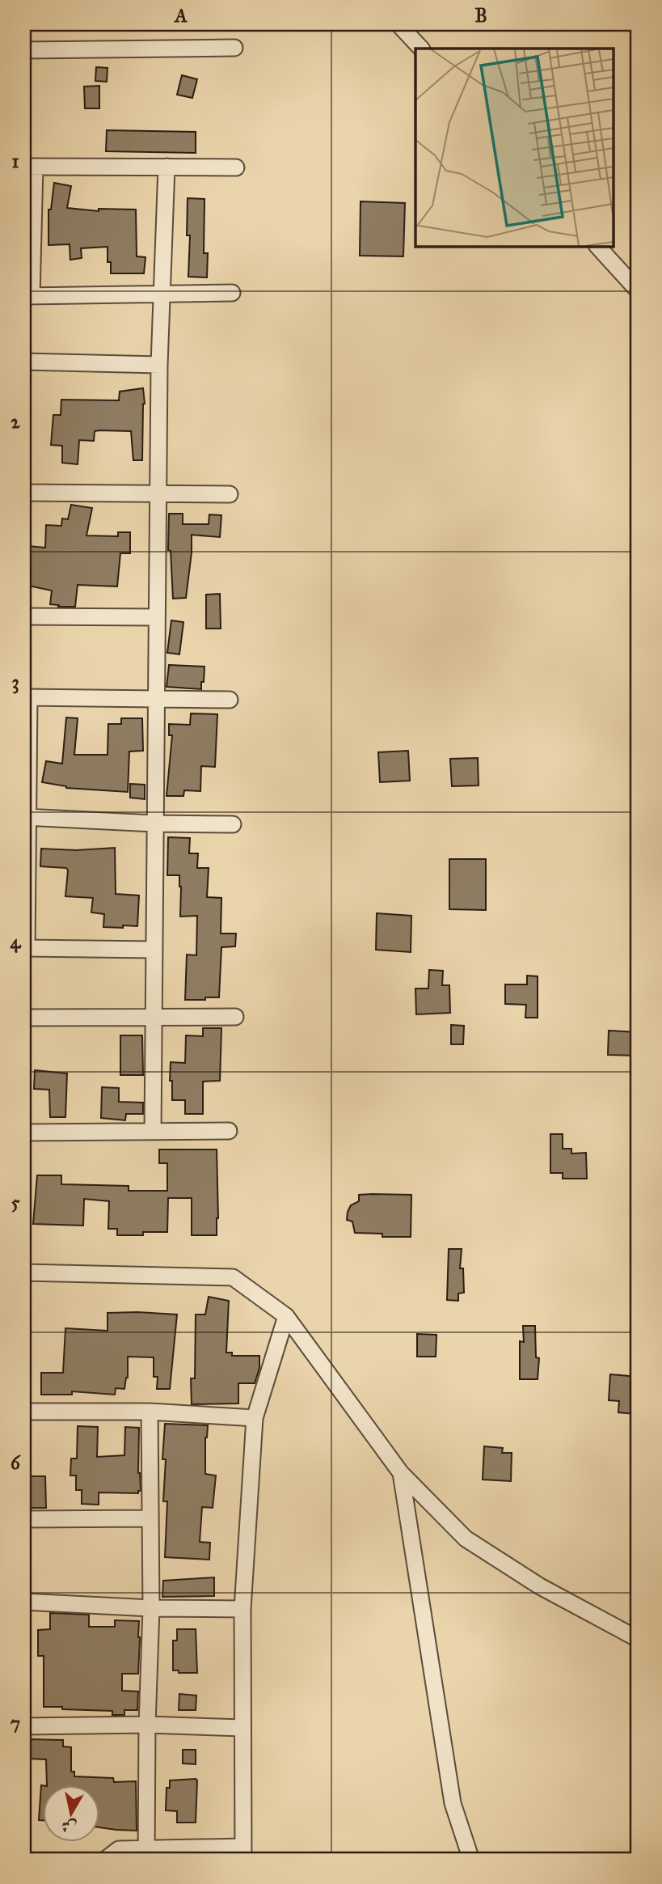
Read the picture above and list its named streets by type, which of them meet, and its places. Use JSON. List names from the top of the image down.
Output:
{
  "north": "bottom",
  "grid": {
    "columns": ["A", "B"],
    "rows": [
      "1",
      "2",
      "3",
      "4",
      "5",
      "6",
      "7"
    ]
  }
}
